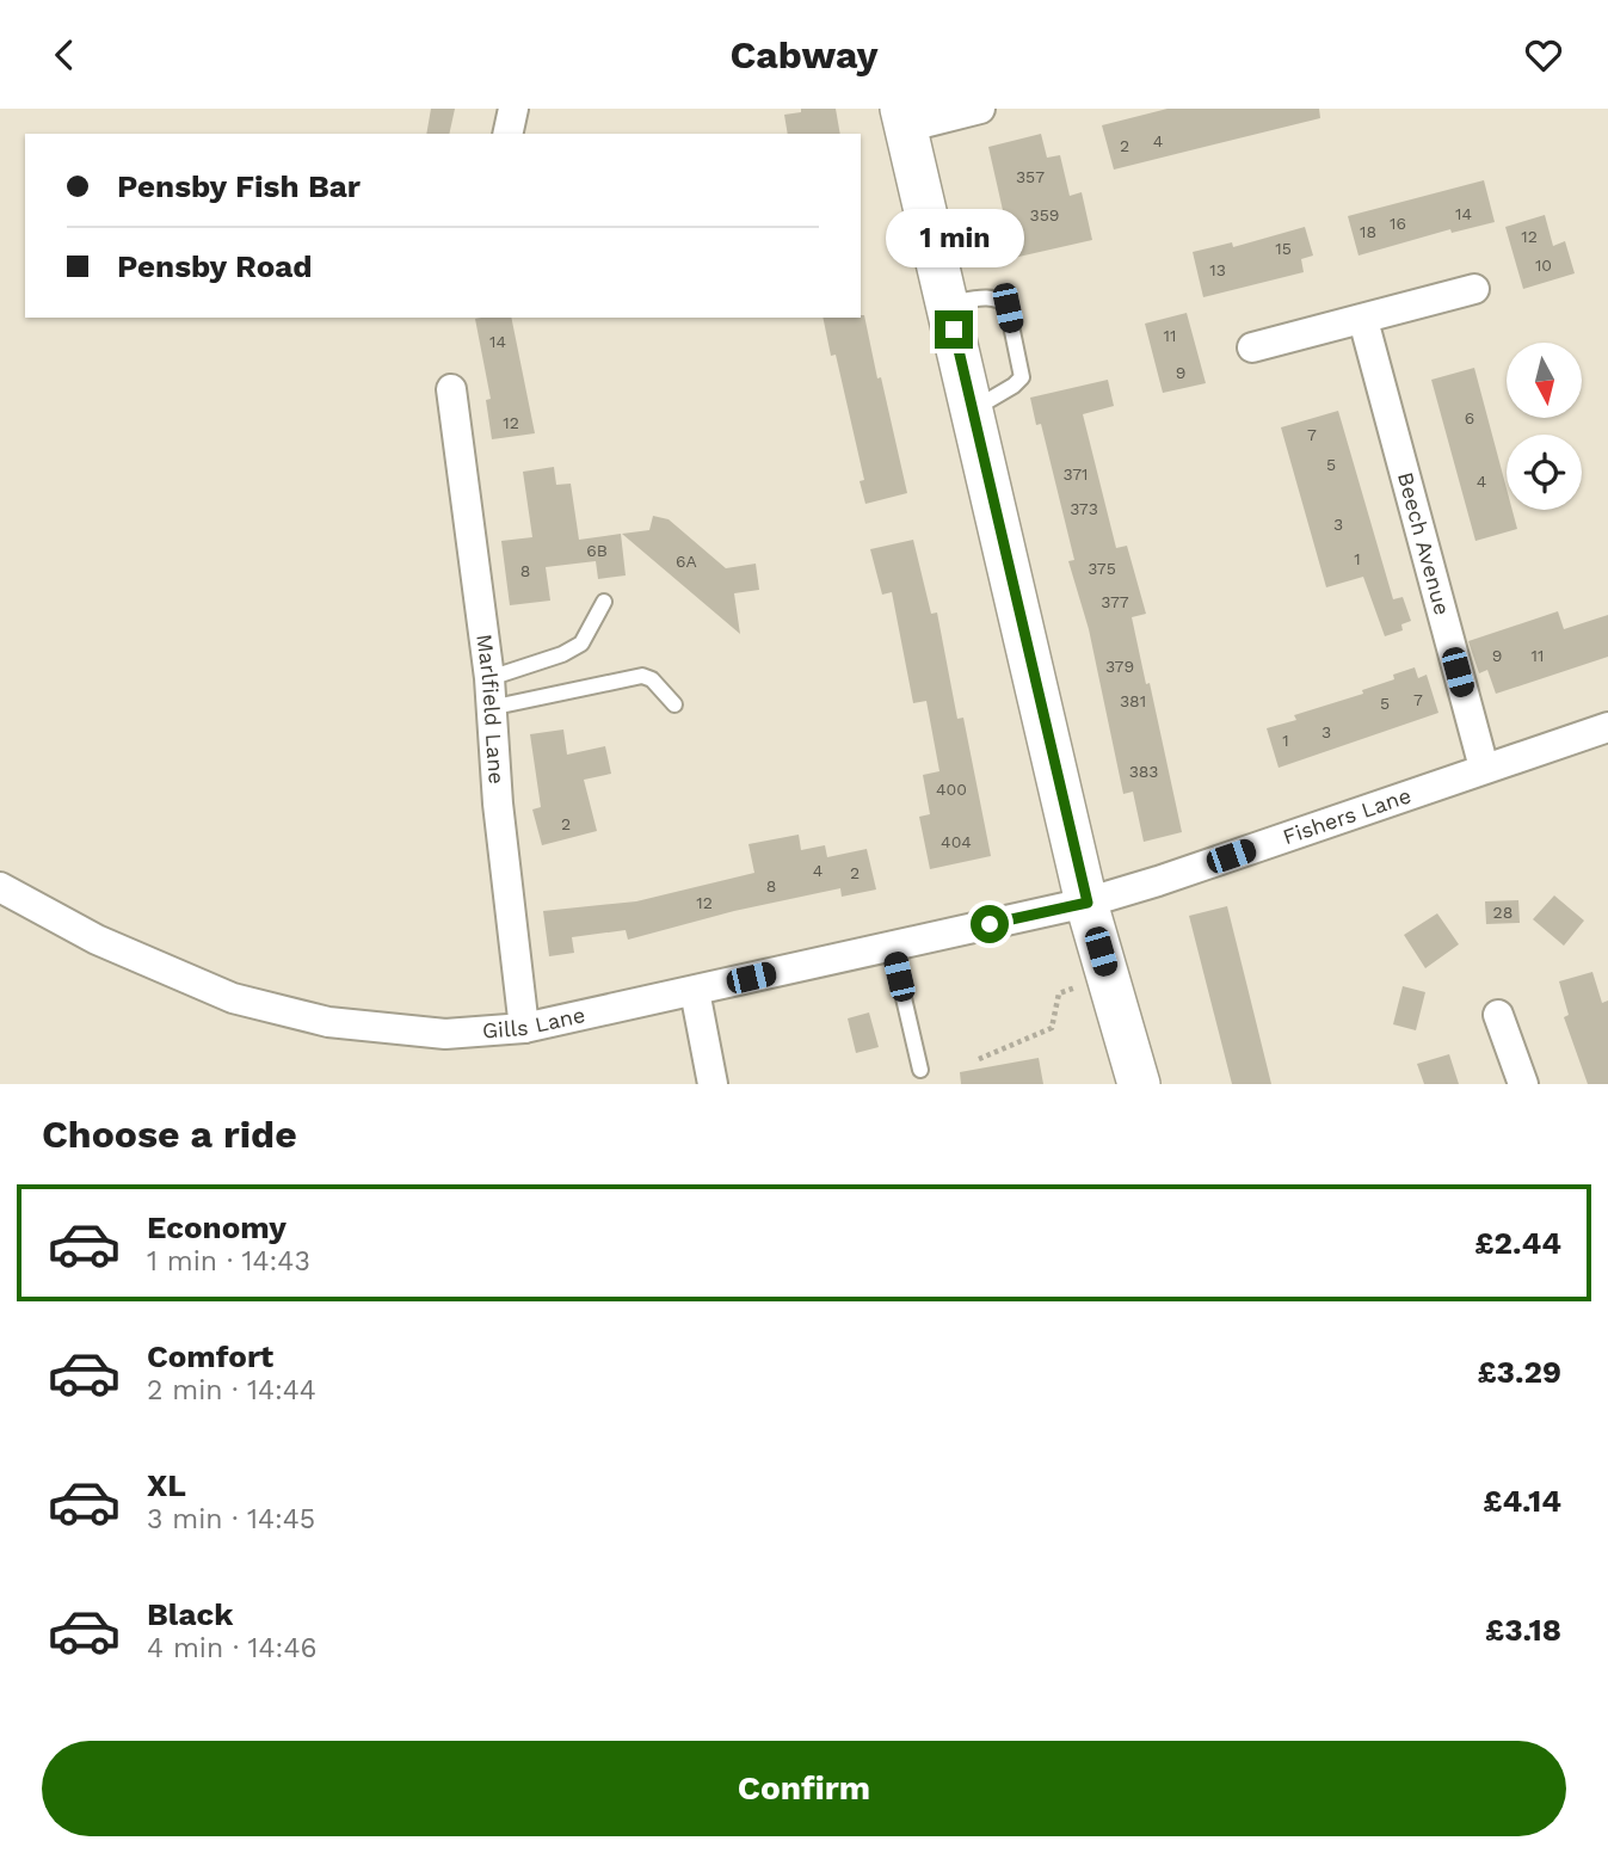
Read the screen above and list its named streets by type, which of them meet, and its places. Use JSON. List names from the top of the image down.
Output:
{
  "streets": {
    "street": [
      "Beech Avenue",
      "Marlfield Lane",
      "Fishers Lane",
      "Gills Lane"
    ]
  },
  "crossings": [
    ["Beech Avenue", "Fishers Lane"],
    ["Marlfield Lane", "Gills Lane"],
    ["Fishers Lane", "Gills Lane"]
  ],
  "house_numbers": [
    "4",
    "2",
    "357",
    "14",
    "359",
    "16",
    "18",
    "12",
    "15",
    "10",
    "13",
    "11",
    "14",
    "9",
    "6",
    "12",
    "7",
    "5",
    "371",
    "4",
    "373",
    "3",
    "6B",
    "1",
    "6A",
    "375",
    "8",
    "377",
    "9",
    "11",
    "379",
    "7",
    "381",
    "5",
    "3",
    "1",
    "383",
    "400",
    "2",
    "404",
    "4",
    "2",
    "8",
    "12",
    "28"
  ],
  "north": "bottom",
  "page": {
    "header": "Cabway",
    "banner": ["Pensby Fish Bar", "Pensby Road"],
    "bubble": "1 min",
    "heading": "Choose a ride",
    "list": [
      {
        "name": "Economy",
        "note": "1 min · 14:43",
        "value": "£2.44"
      },
      {
        "name": "Comfort",
        "note": "2 min · 14:44",
        "value": "£3.29"
      },
      {
        "name": "XL",
        "note": "3 min · 14:45",
        "value": "£4.14"
      },
      {
        "name": "Black",
        "note": "4 min · 14:46",
        "value": "£3.18"
      }
    ],
    "buttons": "Confirm"
  }
}
